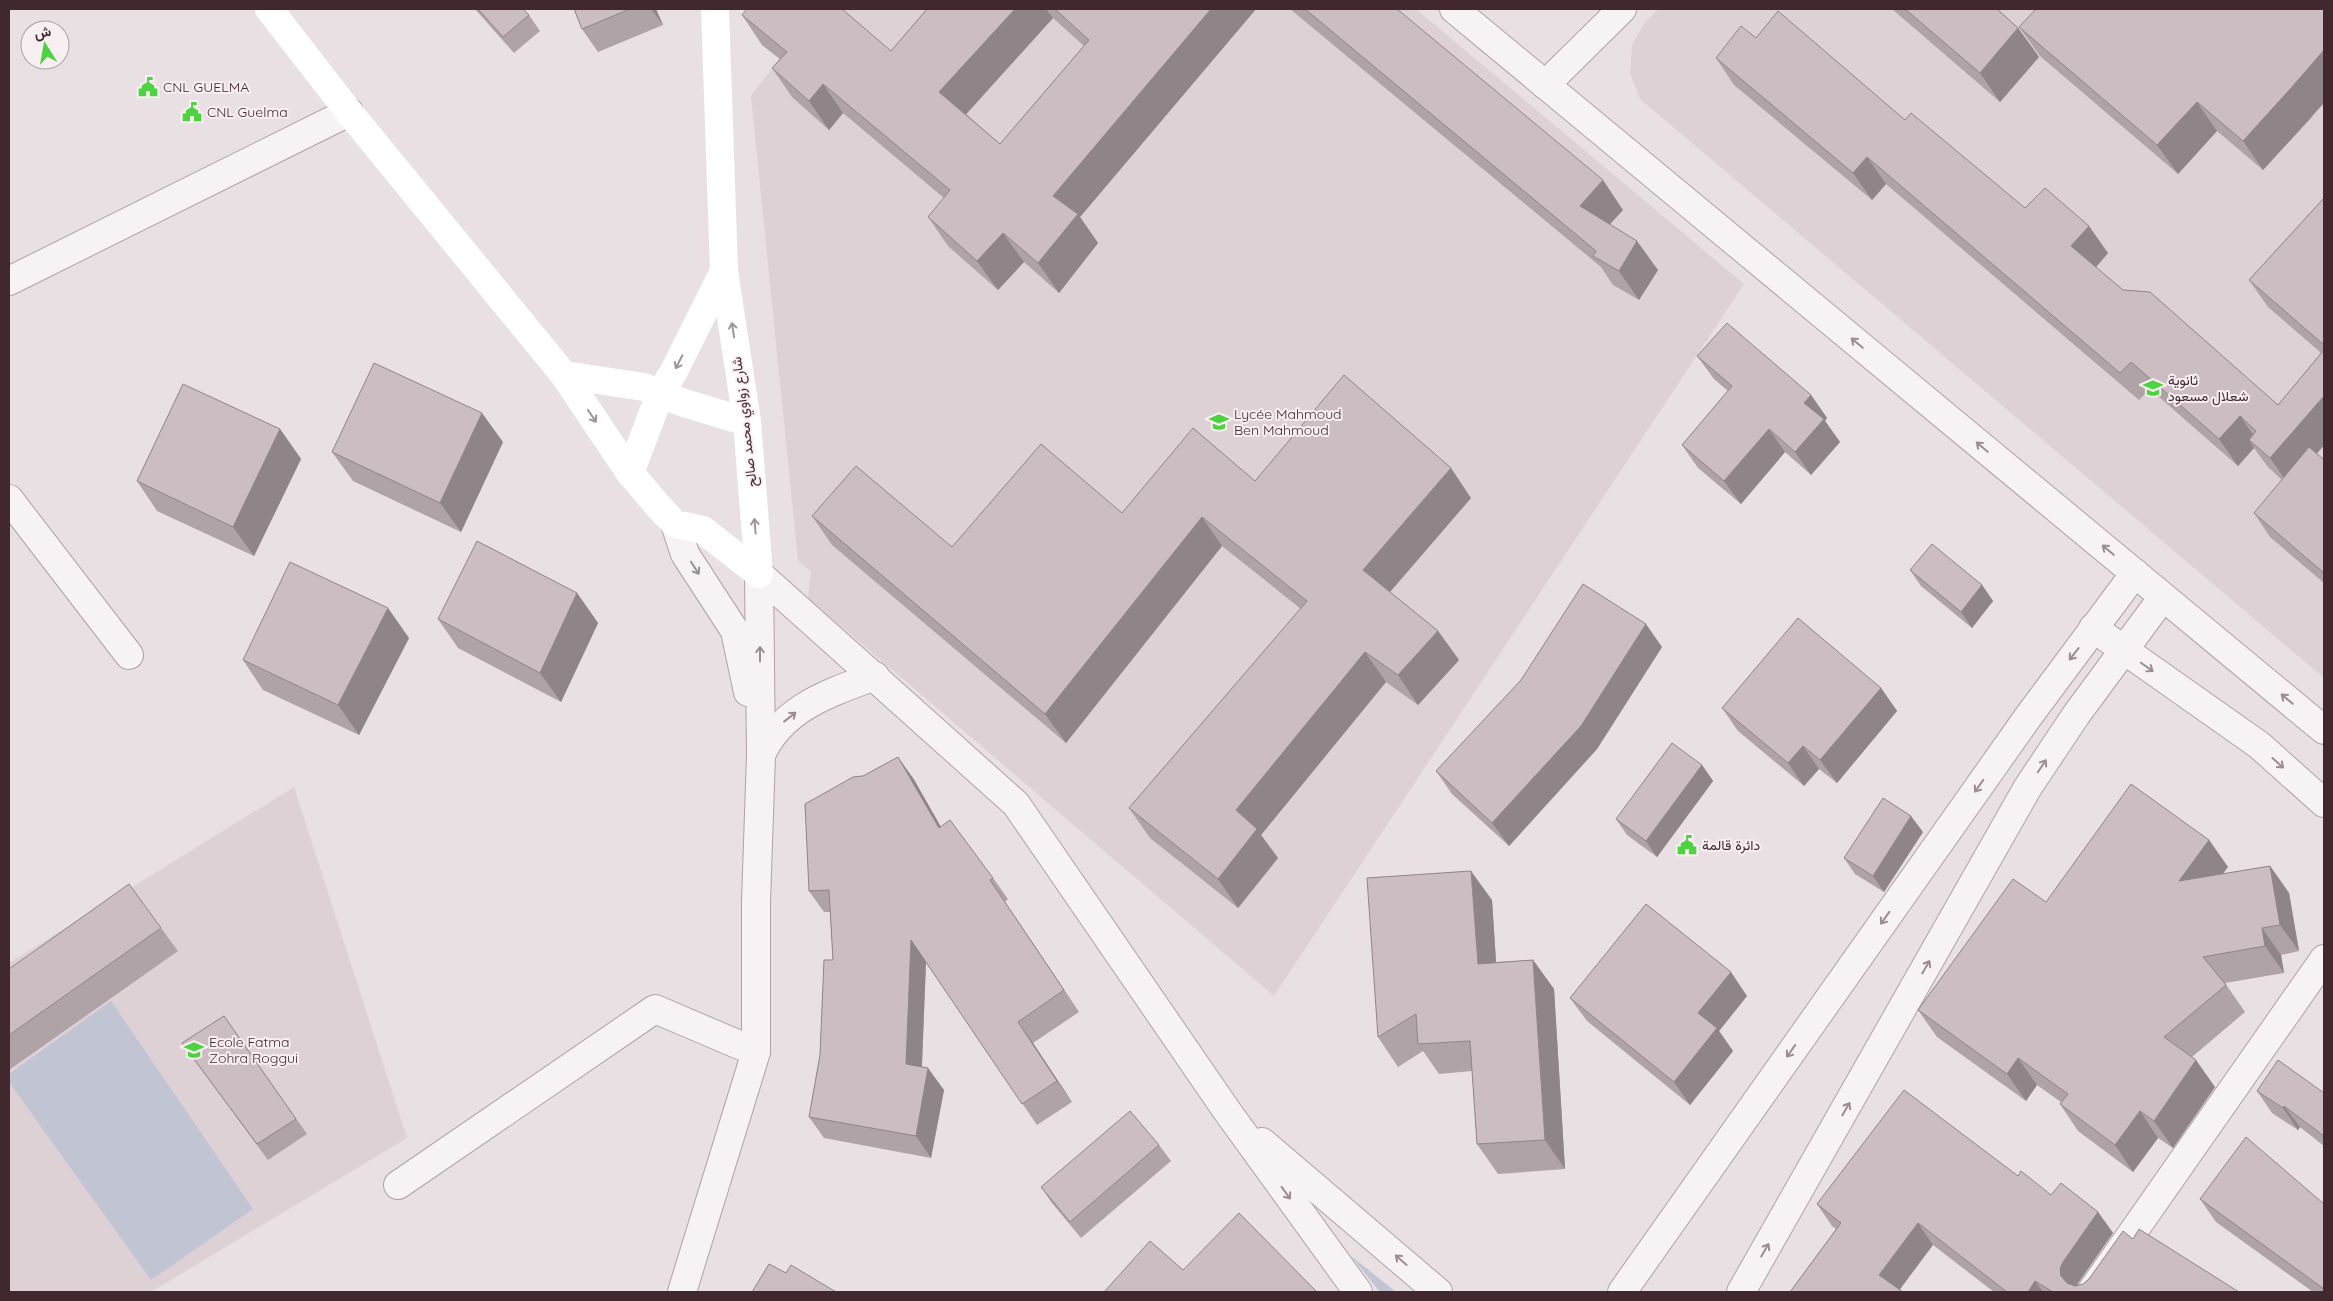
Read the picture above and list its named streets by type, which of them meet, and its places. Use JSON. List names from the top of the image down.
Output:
{
  "streets": {
    "main road": ["شارع زواوي محمد صالح"]
  },
  "places": {
    "public building": ["CNL GUELMA", "CNL Guelma", "دائرة قالمة"],
    "school or university": ["ثانوية شعلال مسعود", "Lycée Mahmoud Ben Mahmoud", "Ecole Fatma Zohra Roggui"]
  },
  "north": "top"
}
